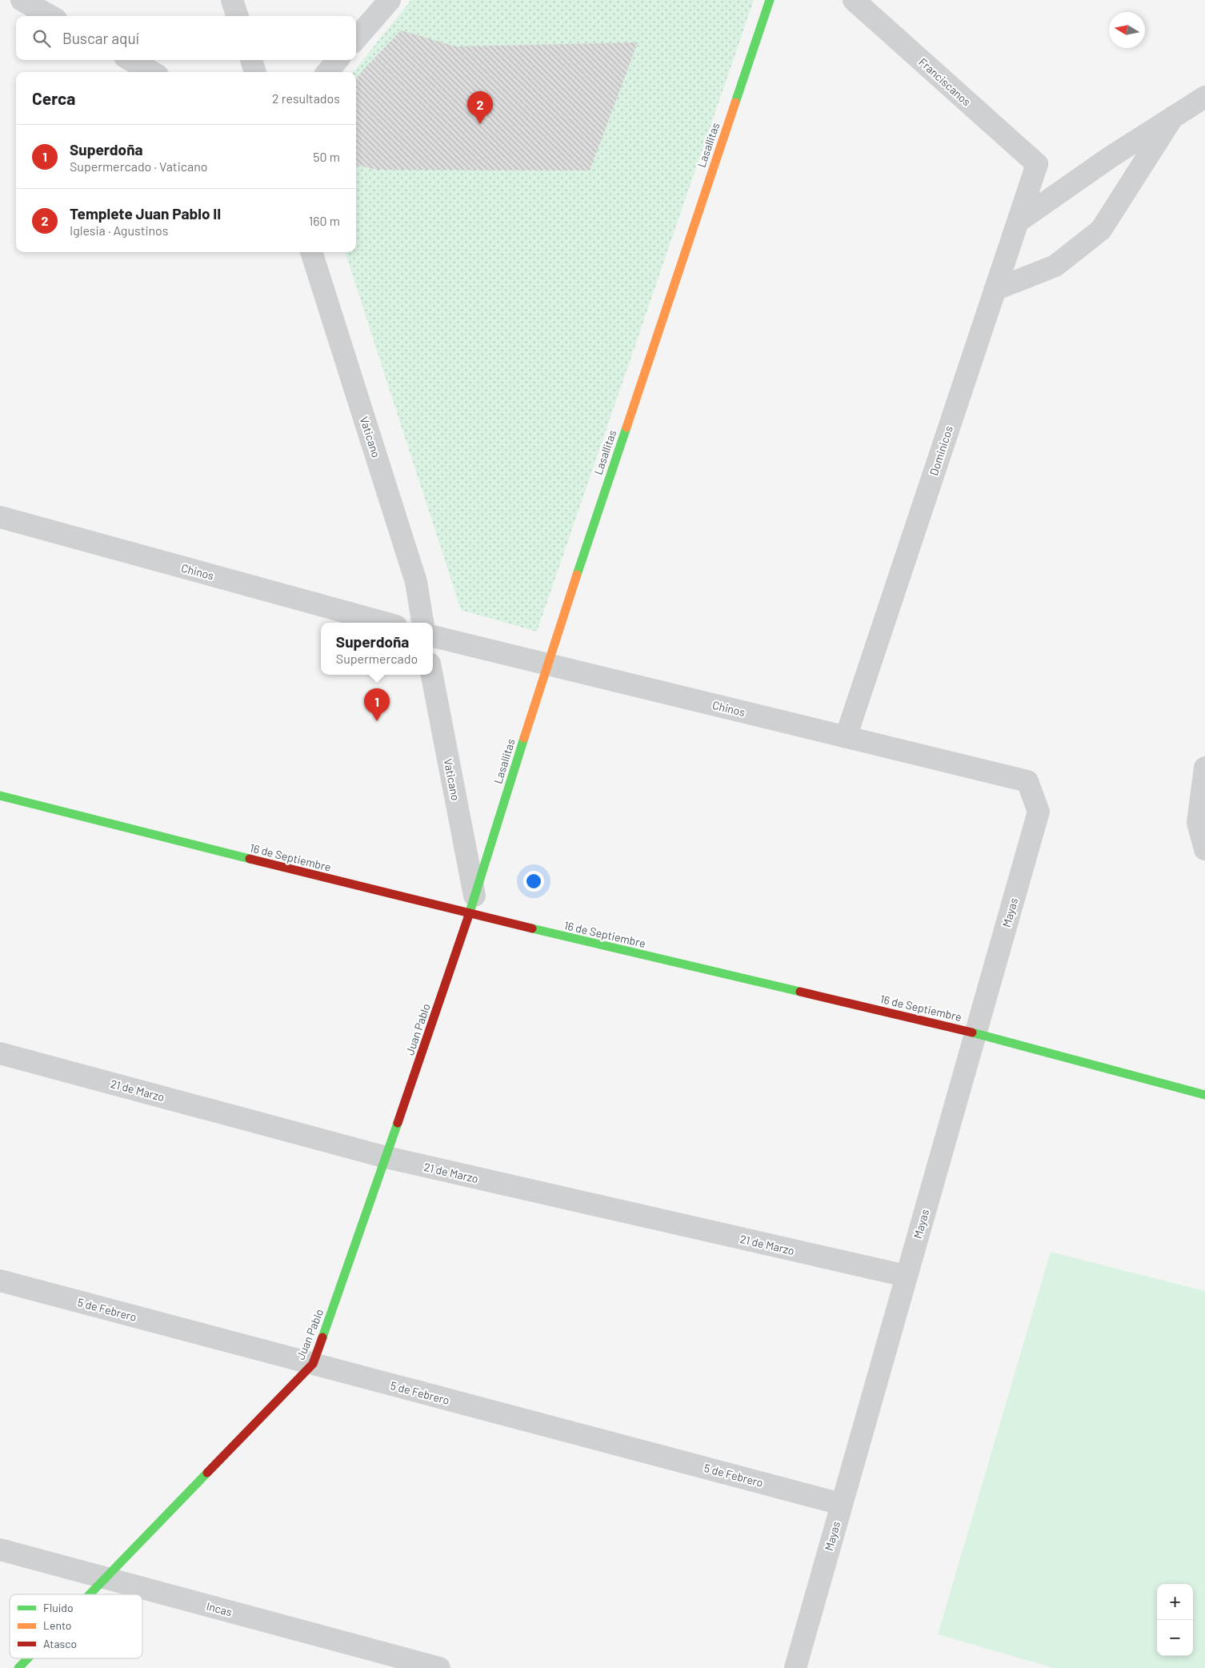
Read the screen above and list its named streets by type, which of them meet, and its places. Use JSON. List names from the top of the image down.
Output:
{
  "streets": {
    "street": [
      "Franciscanos",
      "Lasallitas",
      "Vaticano",
      "Dominicos",
      "Chinos",
      "16 de Septiembre",
      "Mayas",
      "Juan Pablo",
      "21 de Marzo",
      "5 de Febrero",
      "Incas"
    ]
  },
  "crossings": [
    ["Franciscanos", "Dominicos"],
    ["Lasallitas", "Vaticano"],
    ["Lasallitas", "Chinos"],
    ["Lasallitas", "16 de Septiembre"],
    ["Lasallitas", "Juan Pablo"],
    ["Vaticano", "16 de Septiembre"],
    ["Vaticano", "Juan Pablo"],
    ["Dominicos", "Chinos"],
    ["Chinos", "Mayas"],
    ["16 de Septiembre", "Mayas"],
    ["16 de Septiembre", "Juan Pablo"],
    ["Mayas", "21 de Marzo"],
    ["Mayas", "5 de Febrero"],
    ["Juan Pablo", "21 de Marzo"],
    ["Juan Pablo", "5 de Febrero"],
    ["Juan Pablo", "Incas"]
  ],
  "legend": ["Fluido", "Lento", "Atasco"],
  "north": "left",
  "page": {
    "search": "Buscar aquí",
    "heading": ["Cerca", "2 resultados"],
    "pins": ["2", "1"],
    "list": [
      {
        "mark": "1",
        "name": "Superdoña",
        "note": "Supermercado · Vaticano",
        "value": "50 m"
      },
      {
        "mark": "2",
        "name": "Templete Juan Pablo II",
        "note": "Iglesia · Agustinos",
        "value": "160 m"
      }
    ],
    "popup": ["Superdoña", "Supermercado"],
    "map_buttons": ["+", "−"]
  }
}
